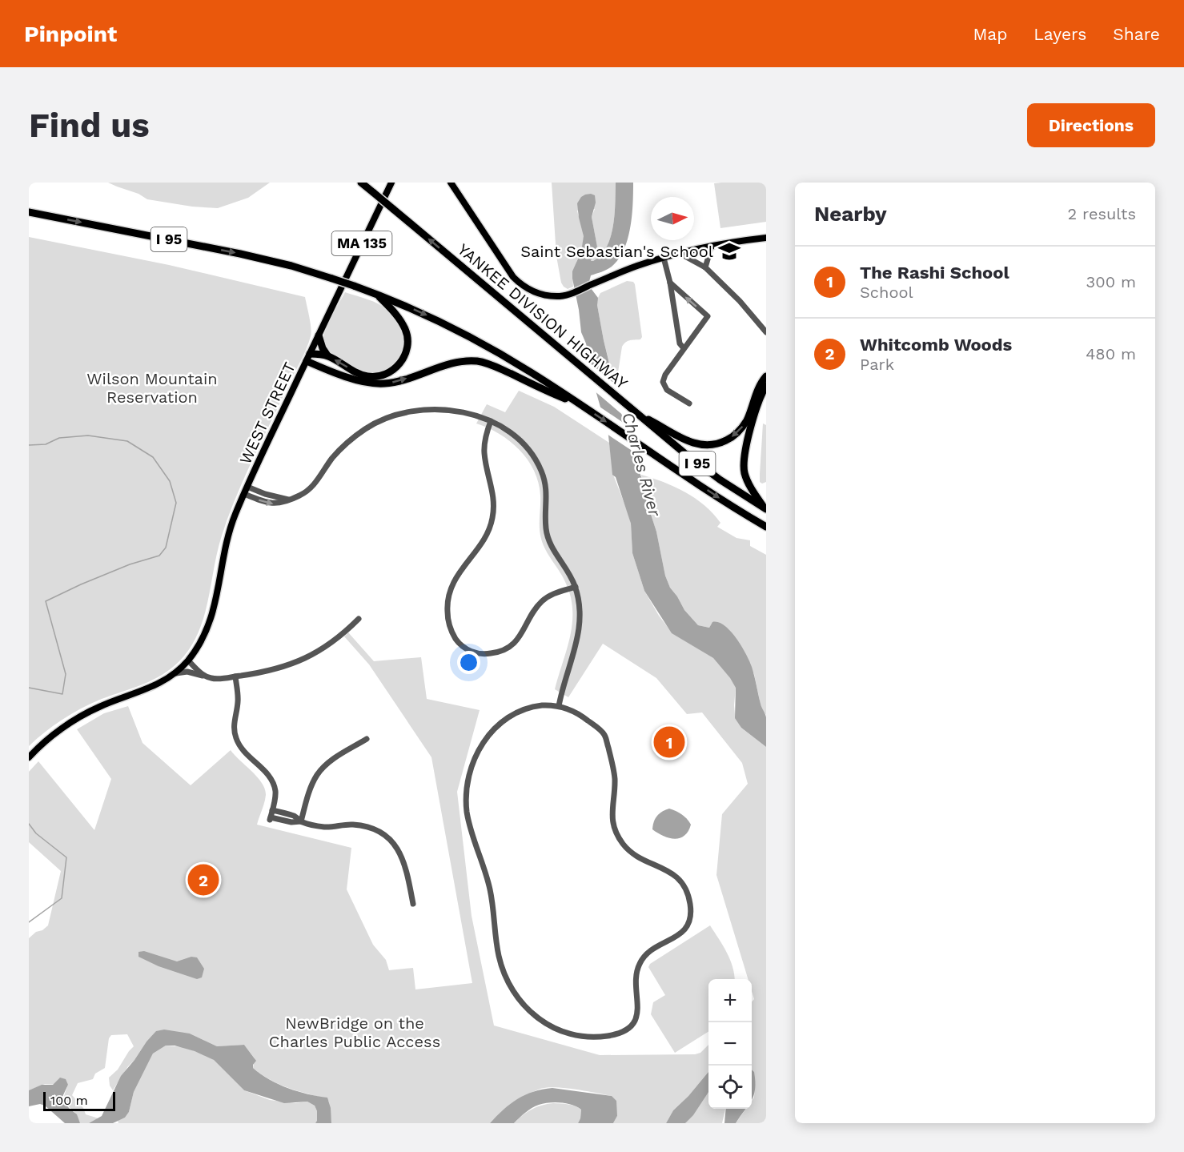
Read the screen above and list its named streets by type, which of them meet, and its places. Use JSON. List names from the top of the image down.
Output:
{
  "streets": {
    "highway": ["I 95", "YANKEE DIVISION HIGHWAY"],
    "main road": ["MA 135", "WEST STREET"]
  },
  "water": ["Charles River"],
  "parks": ["Wilson Mountain Reservation", "NewBridge on the Charles Public Access"],
  "places": {
    "school or university": ["Saint Sebastian's School"]
  },
  "scale_bar": "100 m",
  "north": "right",
  "page": {
    "header": "Pinpoint",
    "nav": ["Map", "Layers", "Share"],
    "buttons": "Directions",
    "title": "Find us",
    "heading": ["Nearby", "2 results"],
    "list": [
      {
        "mark": "1",
        "name": "The Rashi School",
        "note": "School",
        "value": "300 m"
      },
      {
        "mark": "2",
        "name": "Whitcomb Woods",
        "note": "Park",
        "value": "480 m"
      }
    ],
    "pins": ["1", "2"],
    "map_buttons": ["+", "−"],
    "scale": "100 m"
  }
}
